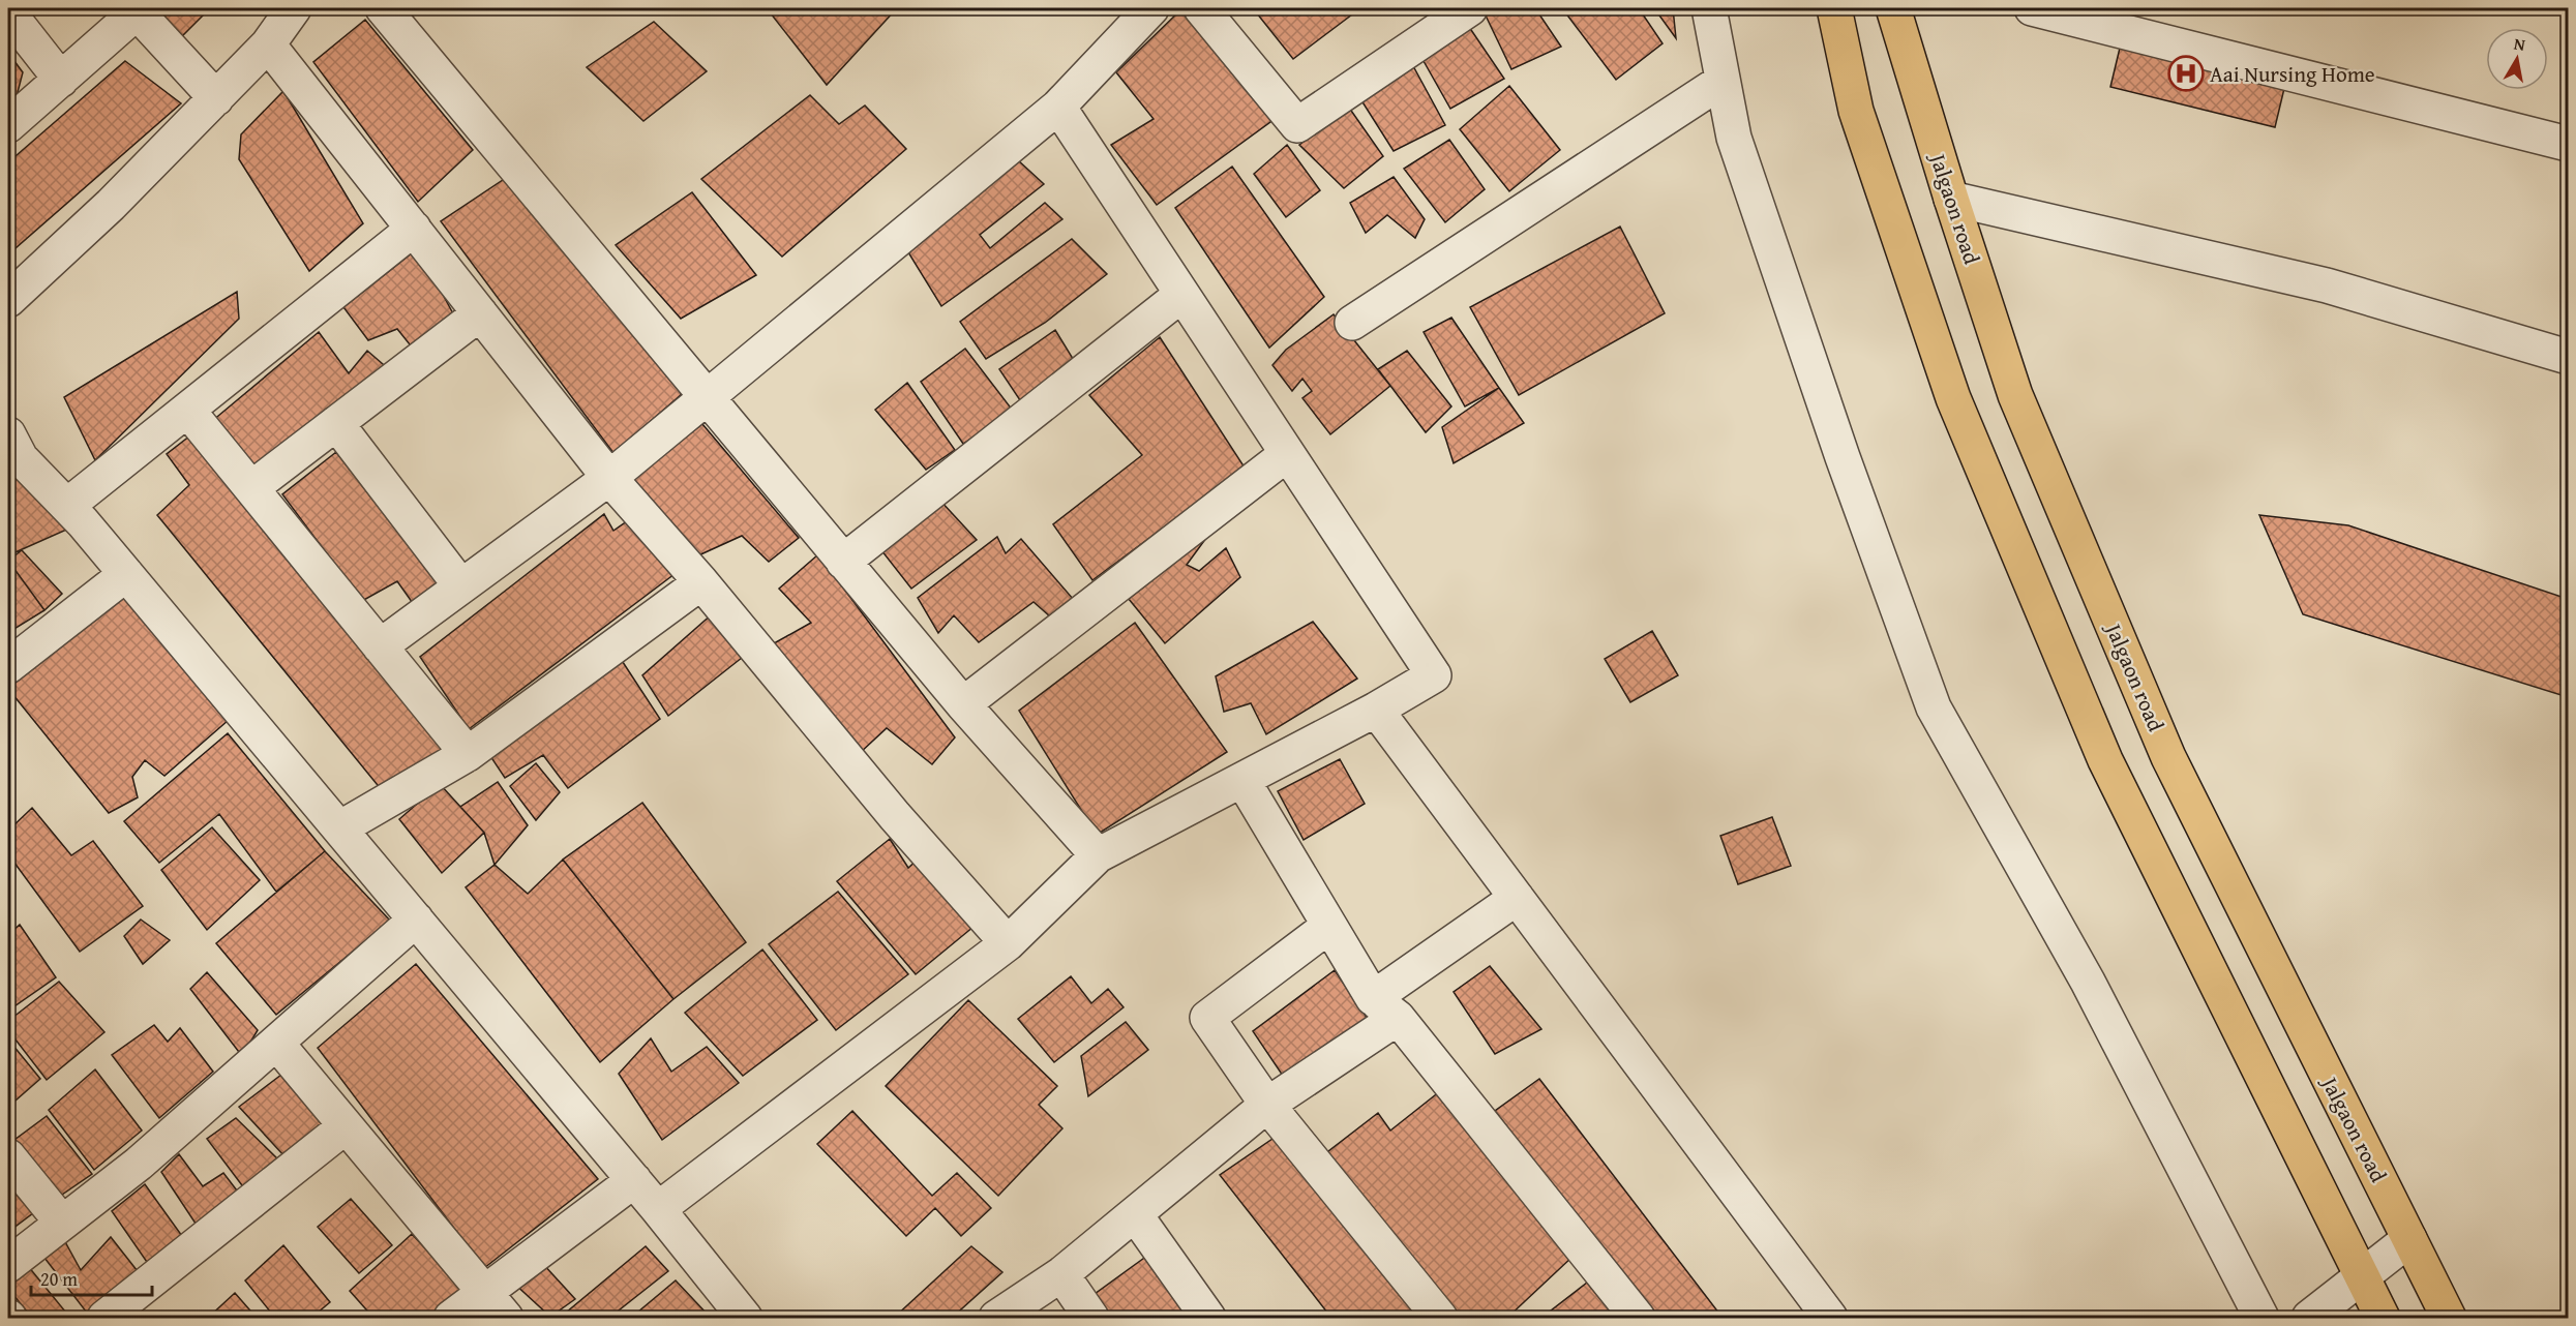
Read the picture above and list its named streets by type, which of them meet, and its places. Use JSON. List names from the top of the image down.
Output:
{
  "streets": {
    "highway": ["Jalgaon road"]
  },
  "places": {
    "hospital": ["Aai Nursing Home"]
  },
  "scale_bar": "20 m",
  "north": "top"
}
